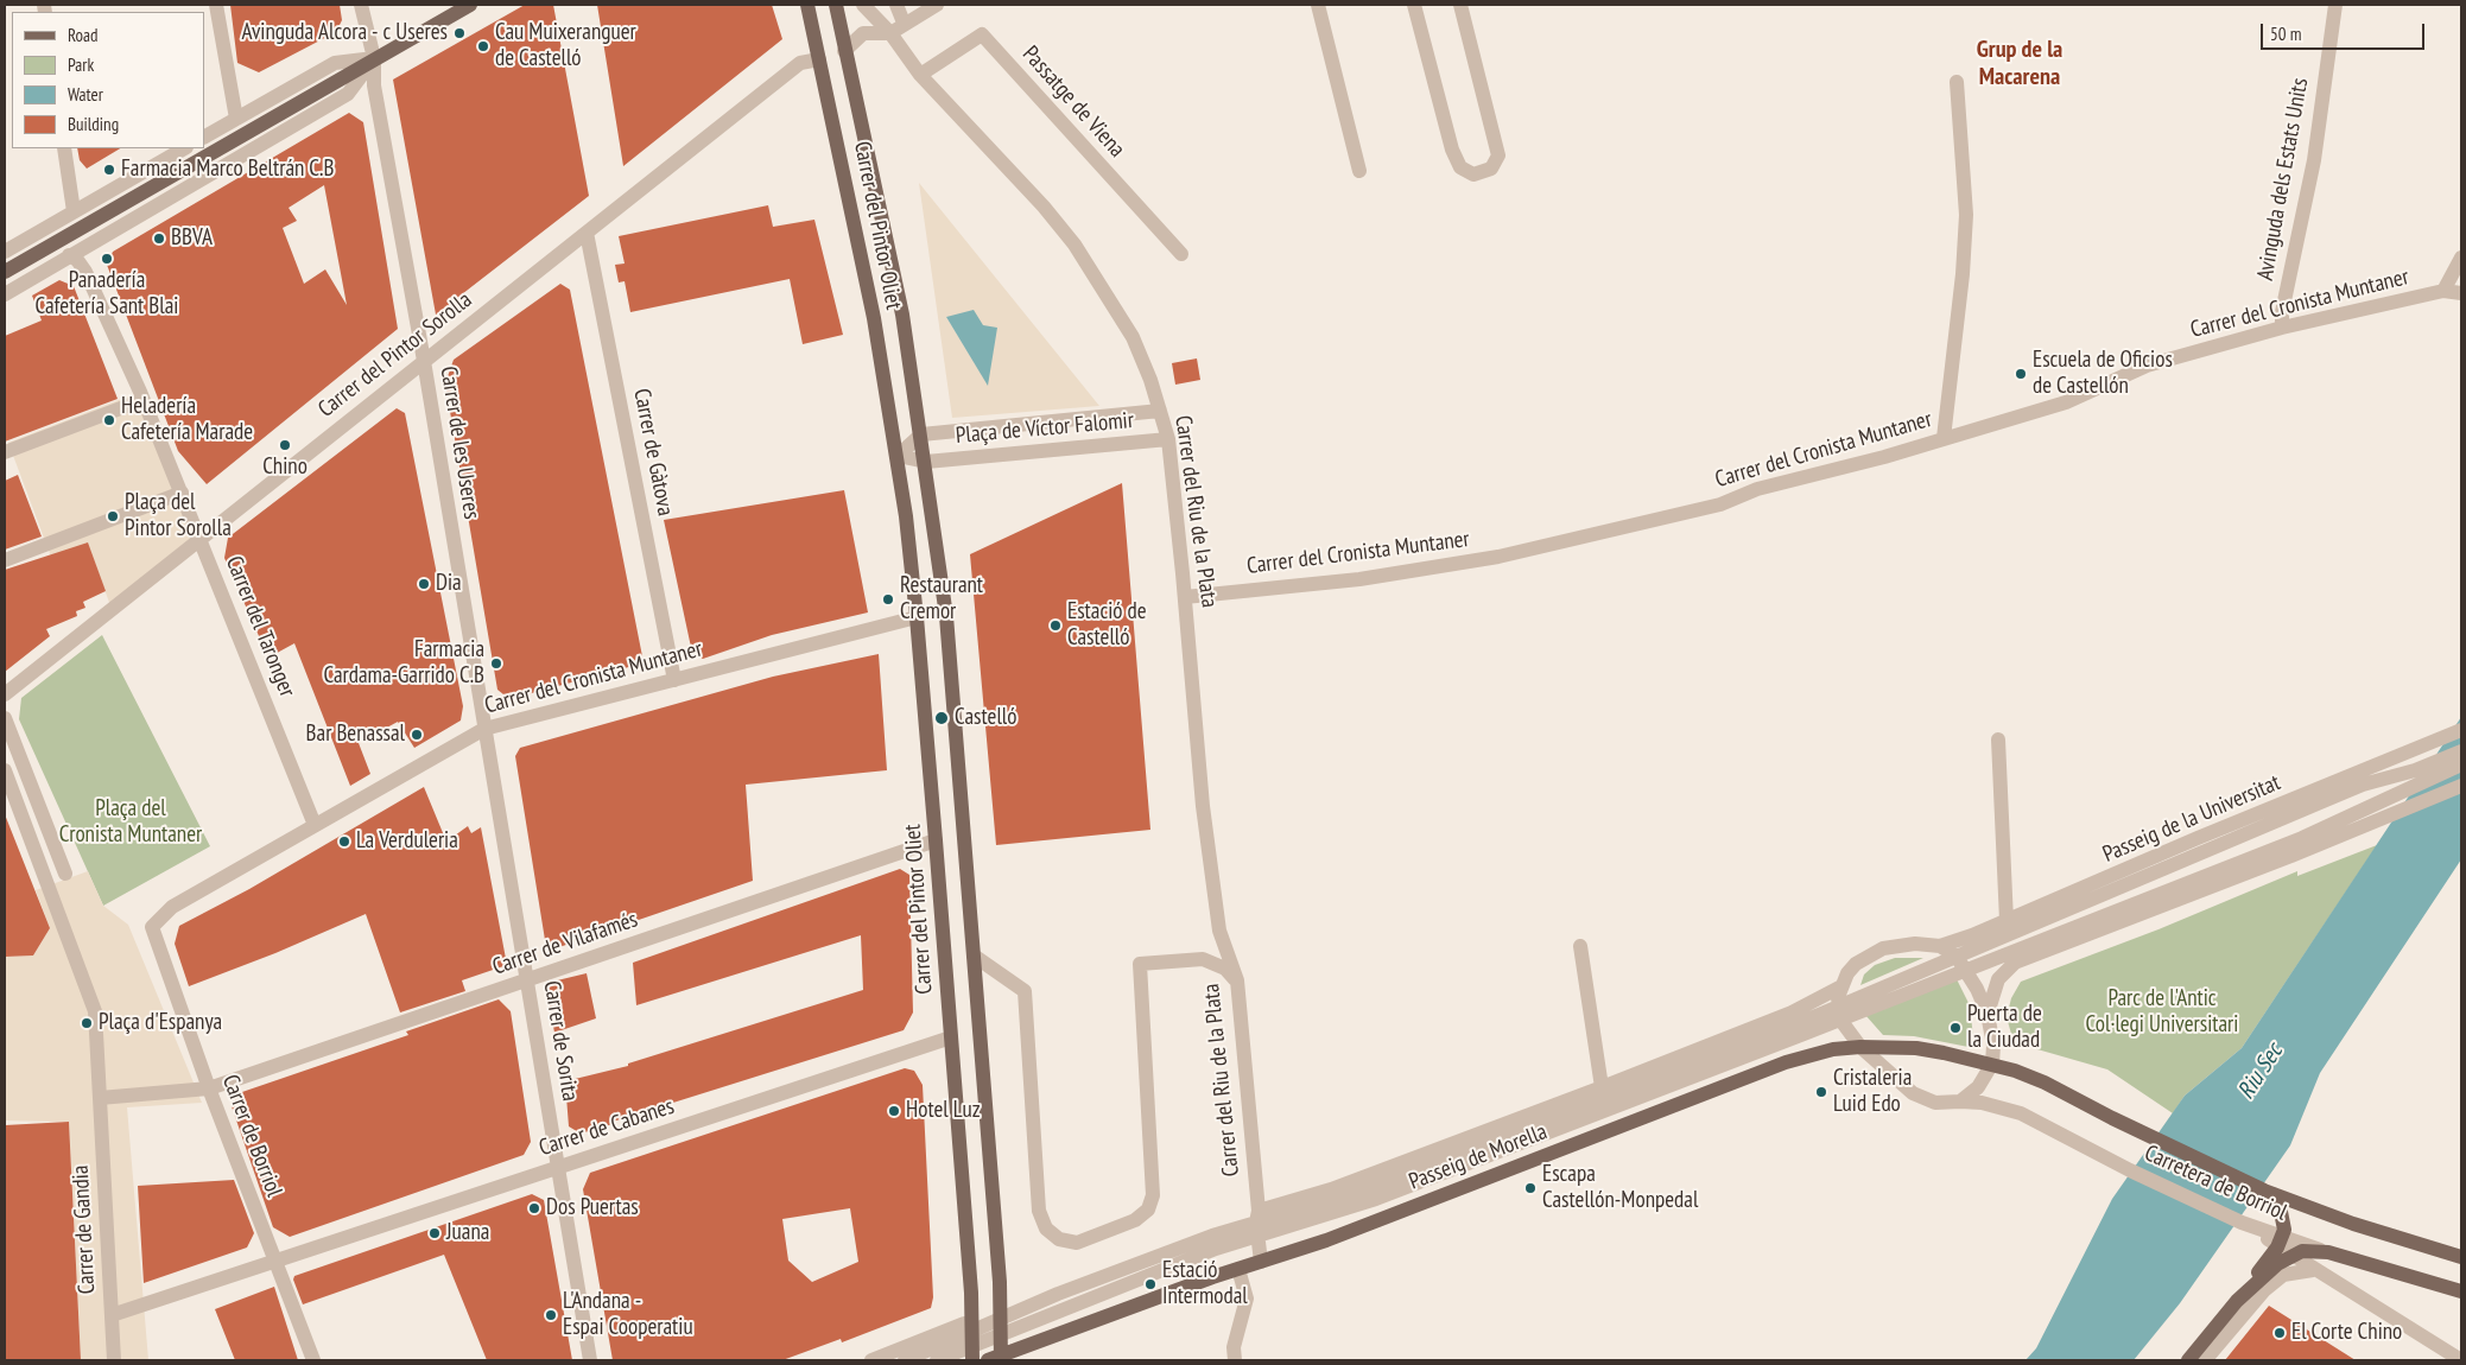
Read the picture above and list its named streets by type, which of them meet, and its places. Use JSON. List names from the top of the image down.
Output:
{
  "streets": {
    "main road": ["Carrer del Pintor Oliet", "Passeig de Morella", "Carretera de Borriol"],
    "street": [
      "Passatge de Viena",
      "Avinguda dels Estats Units",
      "Carrer del Cronista Muntaner",
      "Carrer del Pintor Sorolla",
      "Plaça de Víctor Falomir",
      "Carrer de les Useres",
      "Carrer de Gàtova",
      "Carrer del Riu de la Plata",
      "Carrer del Taronger",
      "Passeig de la Universitat",
      "Carrer de Vilafamés",
      "Carrer de Sorita",
      "Carrer de Cabanes",
      "Carrer de Borriol",
      "Carrer de Gandia"
    ]
  },
  "crossings": [
    ["Passatge de Viena", "Carrer del Riu de la Plata"],
    ["Avinguda dels Estats Units", "Carrer del Cronista Muntaner"],
    ["Carrer del Pintor Oliet", "Carrer del Cronista Muntaner"],
    ["Carrer del Pintor Oliet", "Carrer del Pintor Sorolla"],
    ["Carrer del Pintor Oliet", "Plaça de Víctor Falomir"],
    ["Carrer del Pintor Oliet", "Carrer de Vilafamés"],
    ["Carrer del Pintor Oliet", "Carrer de Cabanes"],
    ["Carrer del Pintor Oliet", "Passeig de Morella"],
    ["Carrer del Cronista Muntaner", "Carrer de les Useres"],
    ["Carrer del Cronista Muntaner", "Carrer de Gàtova"],
    ["Carrer del Cronista Muntaner", "Carrer del Riu de la Plata"],
    ["Carrer del Cronista Muntaner", "Carrer del Taronger"],
    ["Carrer del Cronista Muntaner", "Carrer de Sorita"],
    ["Carrer del Cronista Muntaner", "Carrer de Borriol"],
    ["Carrer del Pintor Sorolla", "Carrer de les Useres"],
    ["Carrer del Pintor Sorolla", "Carrer de Gàtova"],
    ["Carrer del Pintor Sorolla", "Carrer del Taronger"],
    ["Plaça de Víctor Falomir", "Carrer del Riu de la Plata"],
    ["Carrer de les Useres", "Carrer de Sorita"],
    ["Carrer del Riu de la Plata", "Passeig de Morella"],
    ["Carrer de Vilafamés", "Carrer de Sorita"],
    ["Carrer de Vilafamés", "Carrer de Borriol"],
    ["Carrer de Sorita", "Carrer de Cabanes"],
    ["Carrer de Cabanes", "Carrer de Borriol"],
    ["Carrer de Cabanes", "Carrer de Gandia"],
    ["Passeig de Morella", "Carretera de Borriol"]
  ],
  "districts": ["Grup de la Macarena"],
  "water": ["Riu Sec"],
  "parks": ["Plaça del Cronista Muntaner", "Parc de l'Antic Col·legi Universitari"],
  "places": [
    "Avinguda Alcora - c Useres",
    "Cau Muixeranguer de Castelló",
    "Farmacia Marco Beltrán C.B",
    "BBVA",
    "Panadería Cafetería Sant Blai",
    "Escuela de Oficios de Castellón",
    "Heladería Cafetería Marade",
    "Chino",
    "Plaça del Pintor Sorolla",
    "Dia",
    "Restaurant Cremor",
    "Estació de Castelló",
    "Farmacia Cardama-Garrido C.B",
    "Castelló",
    "Bar Benassal",
    "La Verduleria",
    "Plaça d'Espanya",
    "Puerta de la Ciudad",
    "Cristaleria Luid Edo",
    "Hotel Luz",
    "Escapa Castellón-Monpedal",
    "Dos Puertas",
    "Juana",
    "Estació Intermodal",
    "L'Andana - Espai Cooperatiu",
    "El Corte Chino"
  ],
  "legend": [
    "Road",
    "Park",
    "Water",
    "Building"
  ],
  "scale_bar": "50 m"
}
